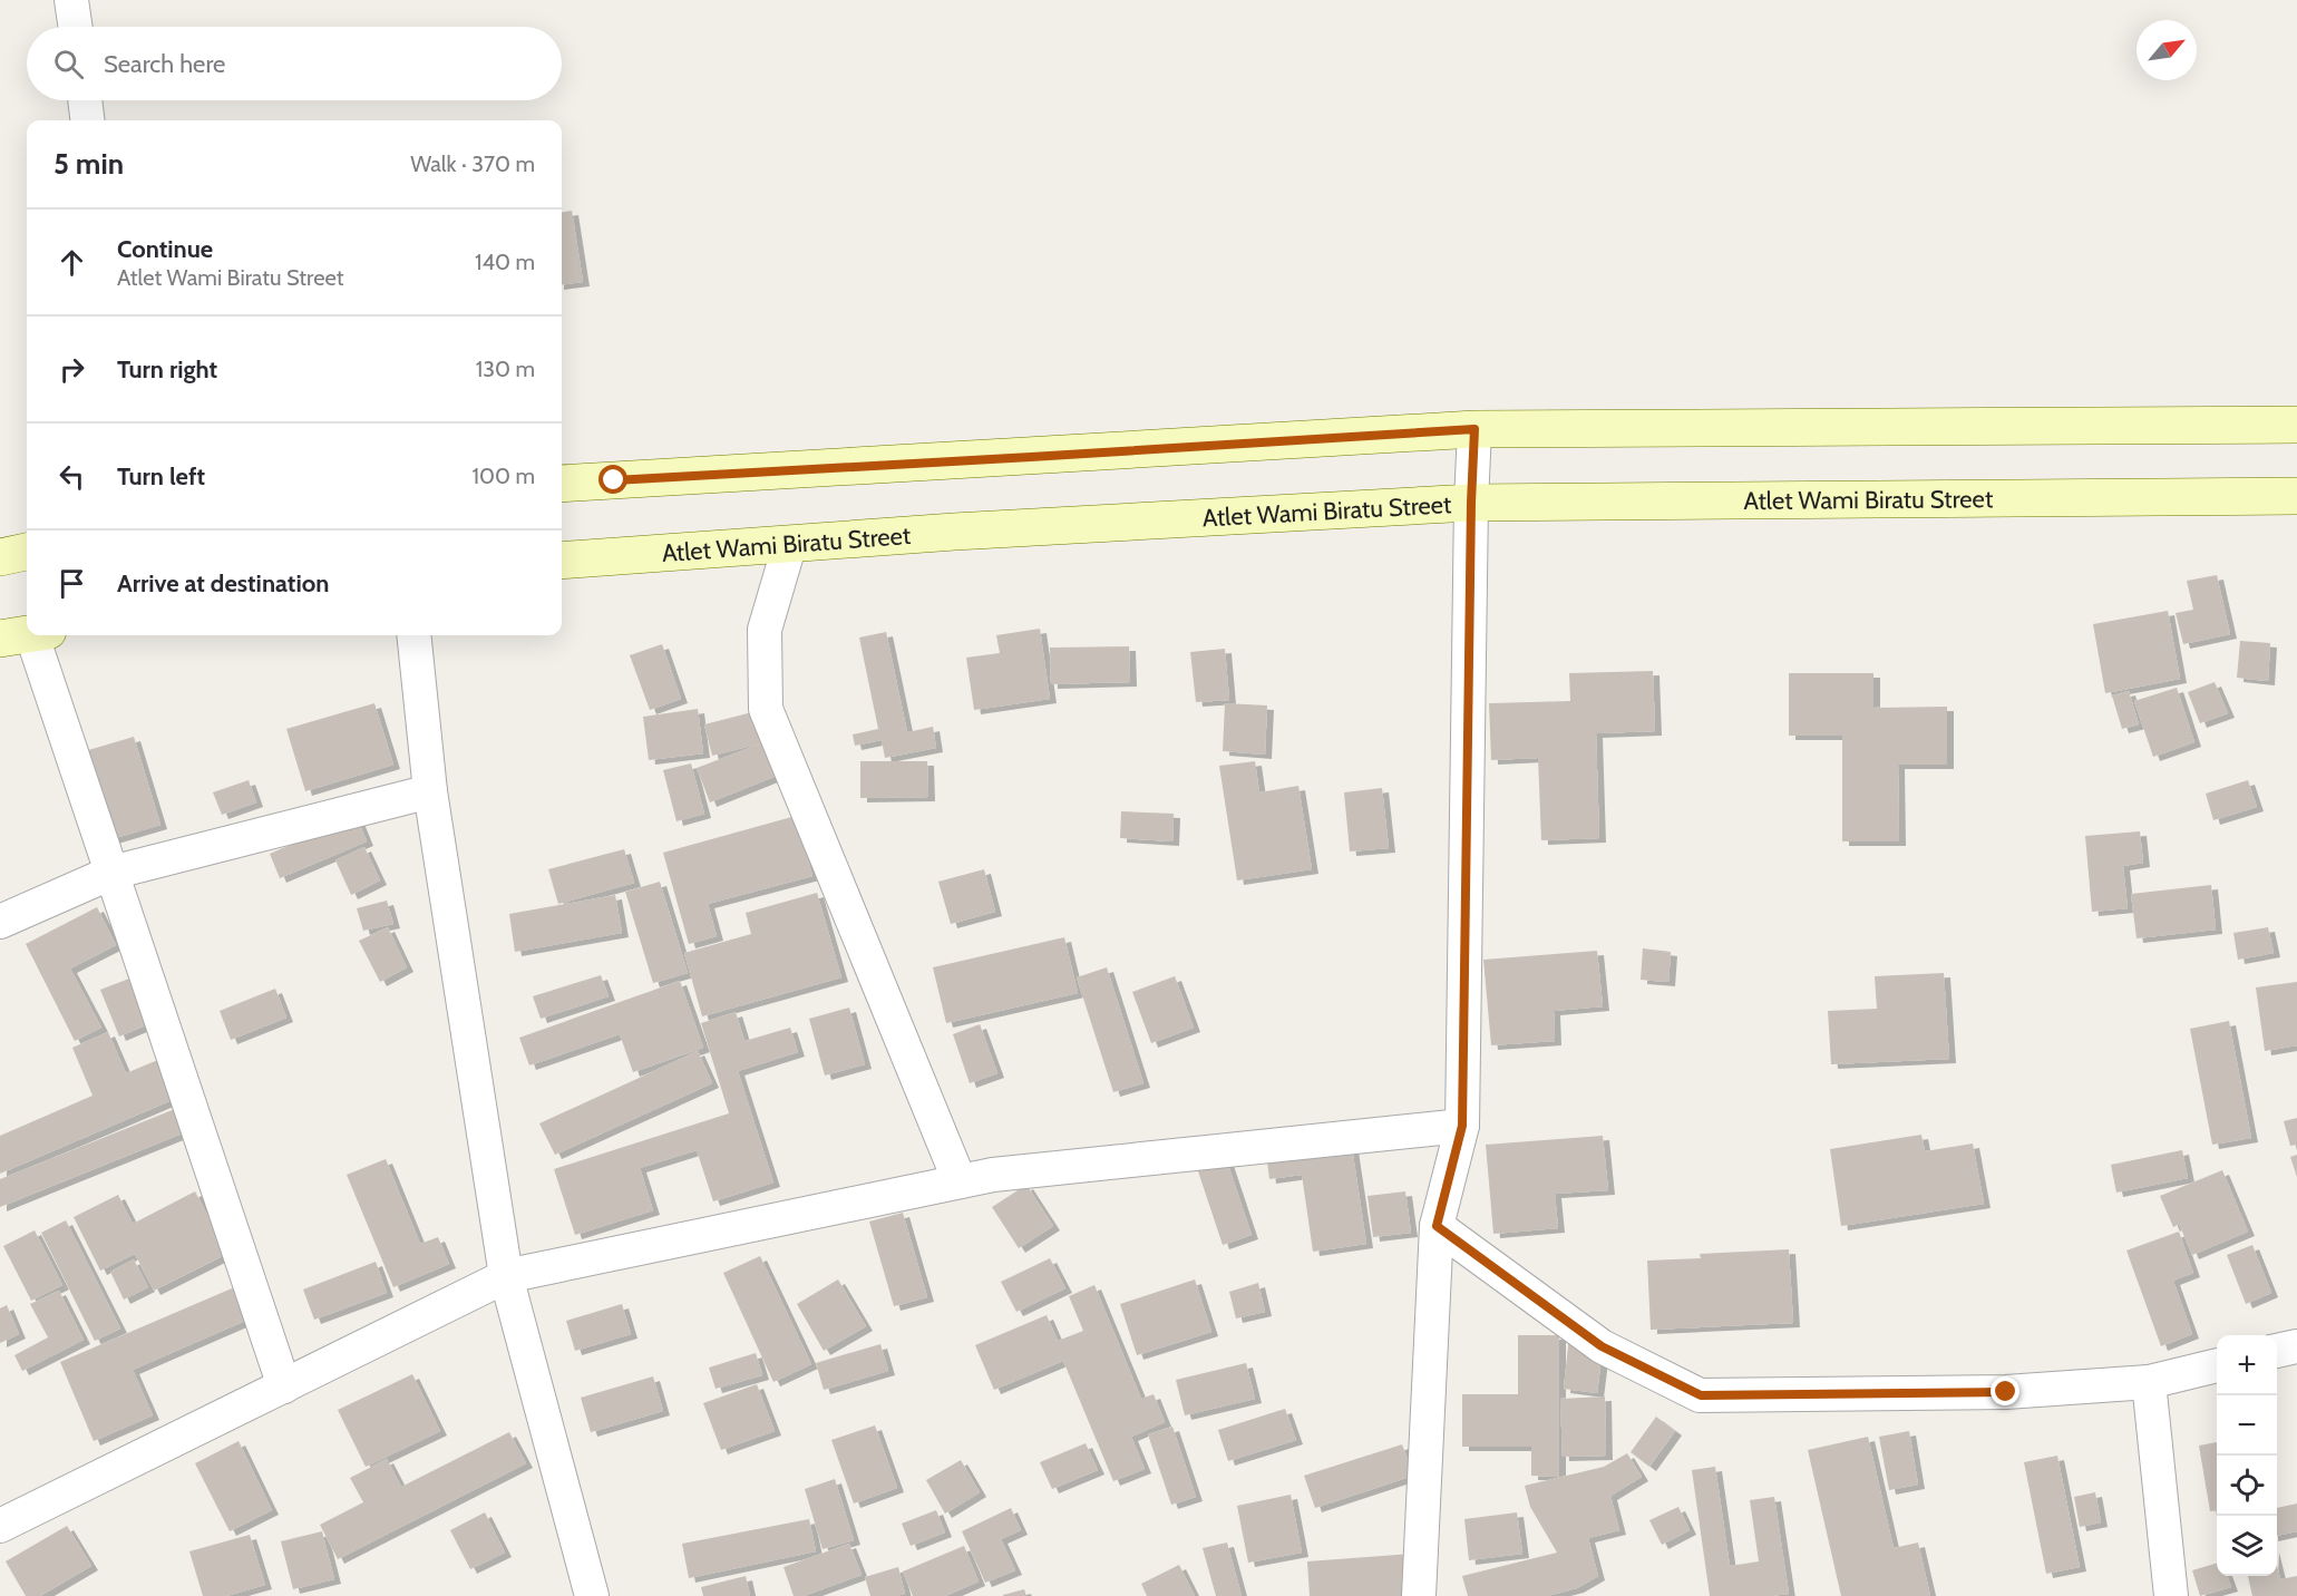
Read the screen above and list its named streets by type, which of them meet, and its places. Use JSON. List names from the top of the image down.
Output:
{
  "streets": {
    "main road": ["Atlet Wami Biratu Street"]
  },
  "north": "top right",
  "page": {
    "search": "Search here",
    "heading": ["5 min", "Walk · 370 m"],
    "list": [
      ["Continue", "Atlet Wami Biratu Street", "140 m"],
      ["Turn right", "130 m"],
      ["Turn left", "100 m"],
      "Arrive at destination"
    ],
    "map_buttons": ["+", "−"]
  }
}
